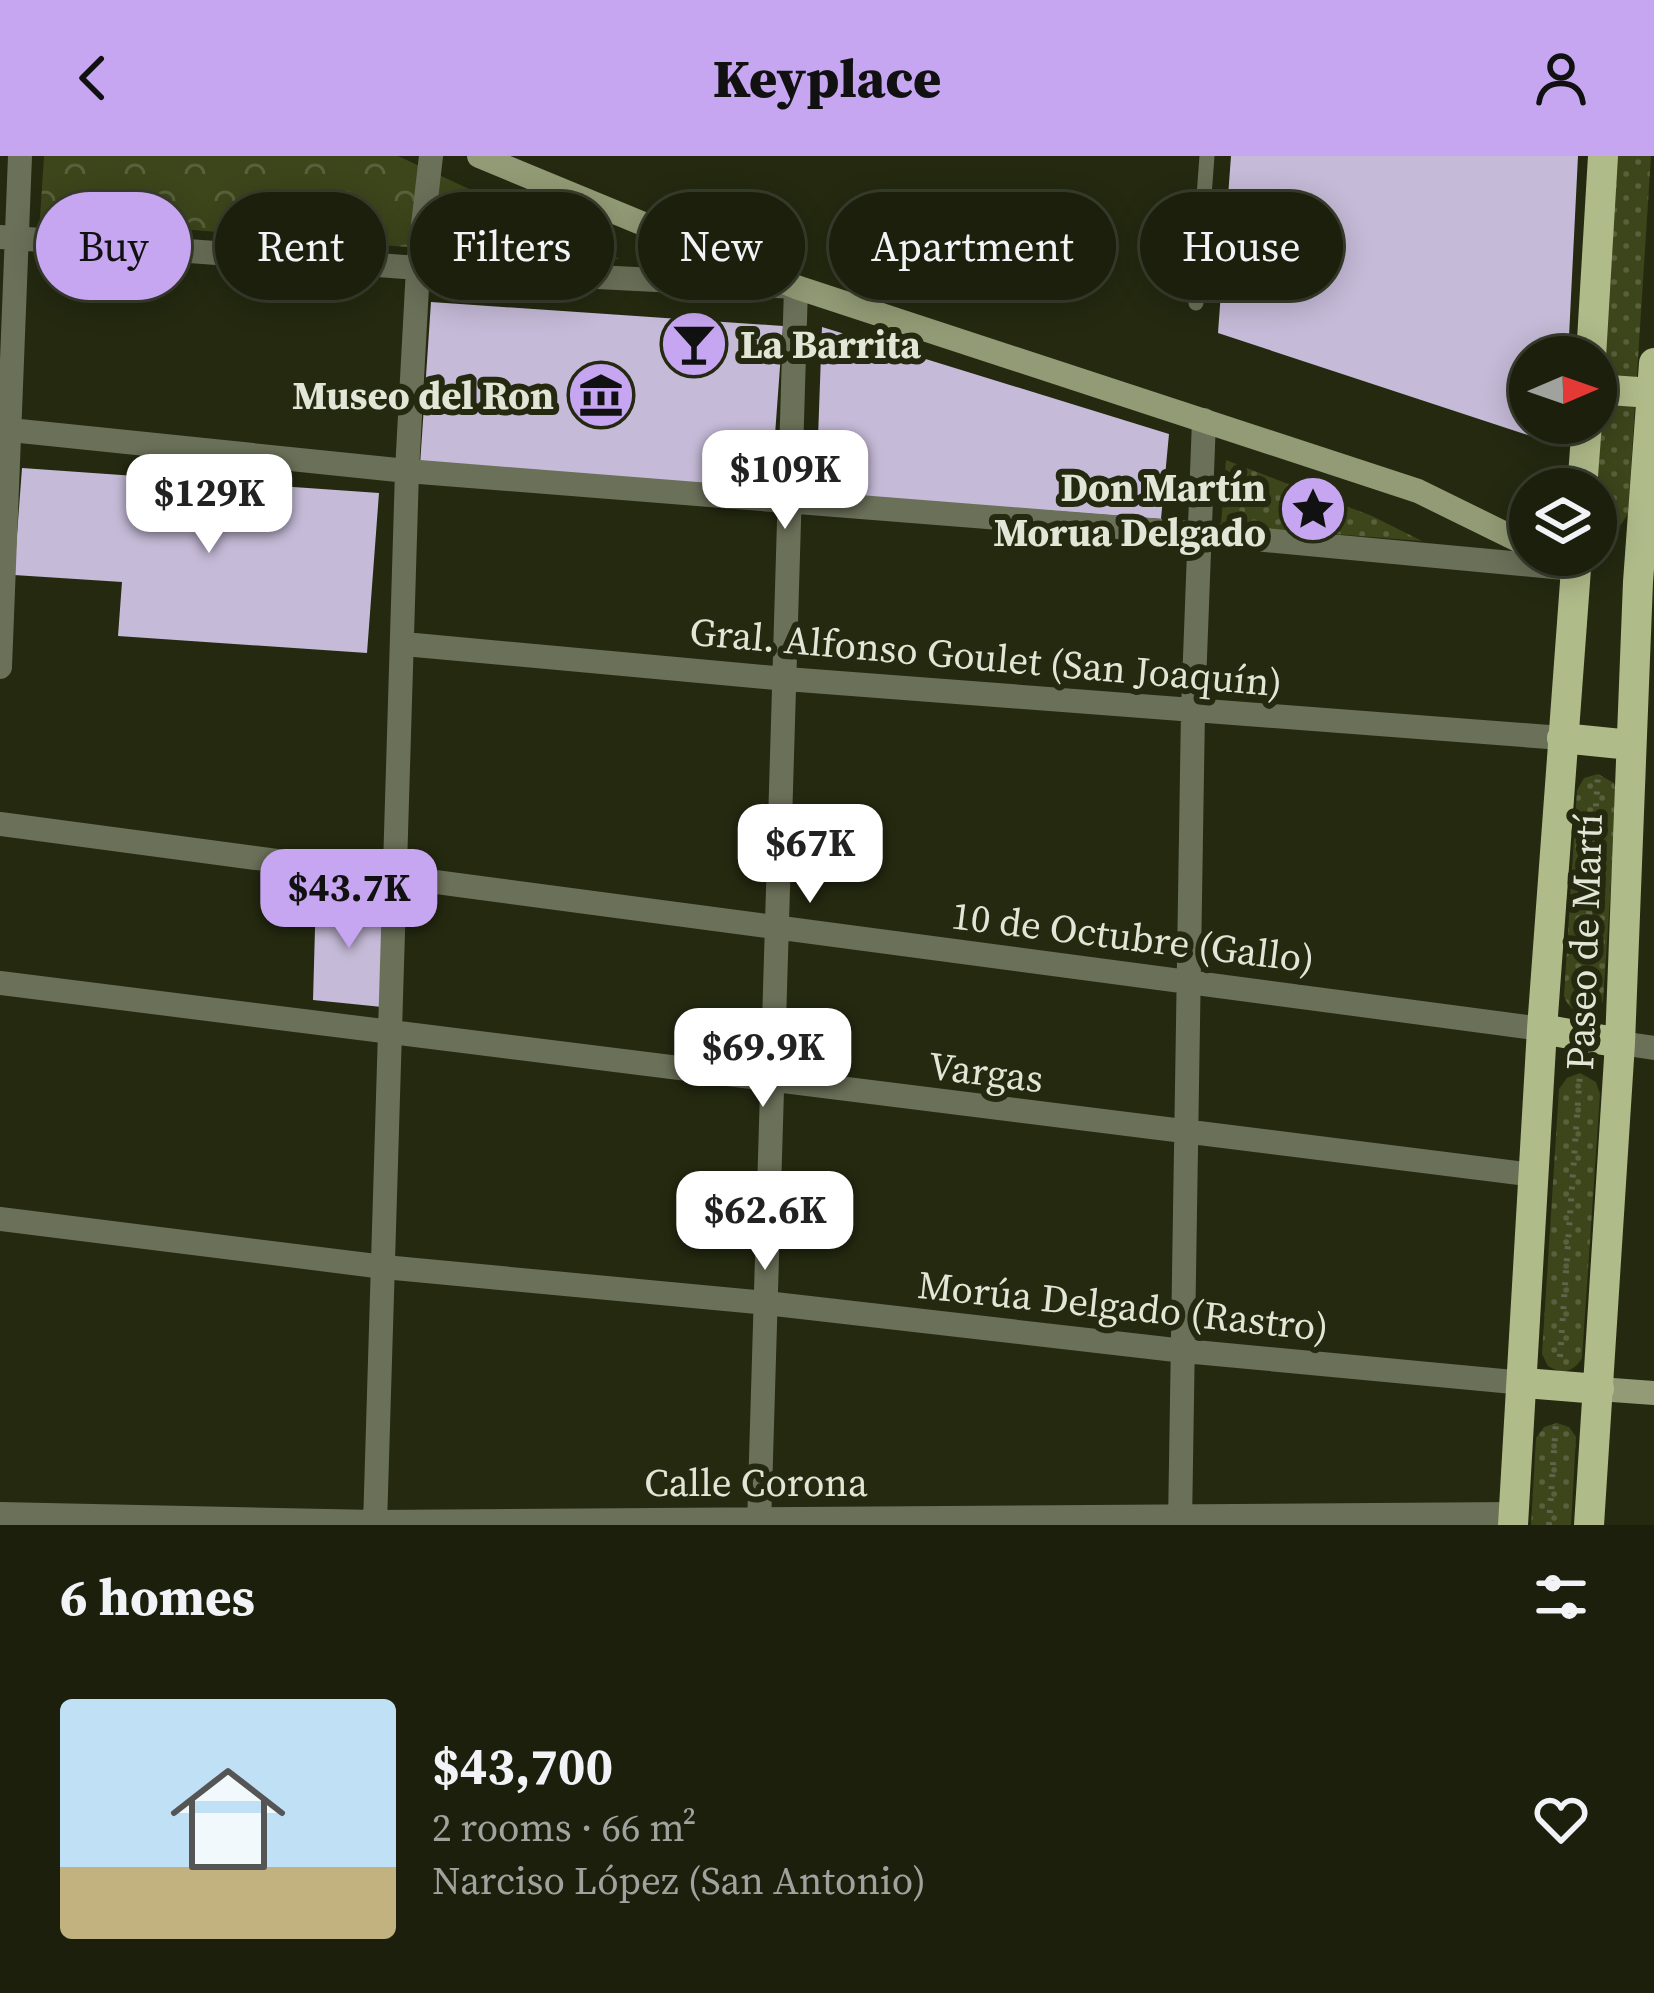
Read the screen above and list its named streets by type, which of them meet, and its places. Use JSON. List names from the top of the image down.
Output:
{
  "streets": {
    "main road": ["Paseo de Martí"],
    "street": [
      "Gral. Alfonso Goulet (San Joaquín)",
      "10 de Octubre (Gallo)",
      "Vargas",
      "Morúa Delgado (Rastro)",
      "Calle Corona"
    ]
  },
  "crossings": [
    ["Gral. Alfonso Goulet (San Joaquín)", "Paseo de Martí"],
    ["10 de Octubre (Gallo)", "Paseo de Martí"],
    ["Paseo de Martí", "Vargas"],
    ["Paseo de Martí", "Morúa Delgado (Rastro)"],
    ["Paseo de Martí", "Calle Corona"]
  ],
  "places": {
    "bar": ["La Barrita"],
    "museum": ["Museo del Ron"],
    "place": ["Don Martín Morua Delgado"]
  },
  "north": "right",
  "page": {
    "header": "Keyplace",
    "chip": [
      "Buy",
      "Rent",
      "Filters",
      "New",
      "Apartment",
      "House"
    ],
    "price": [
      "$109K",
      "$129K",
      "$67K",
      "$43.7K",
      "$69.9K",
      "$62.6K"
    ],
    "heading": "6 homes",
    "list": [
      {
        "name": "$43,700",
        "note": "2 rooms · 66 m² · Narciso López (San Antonio)"
      }
    ]
  }
}
